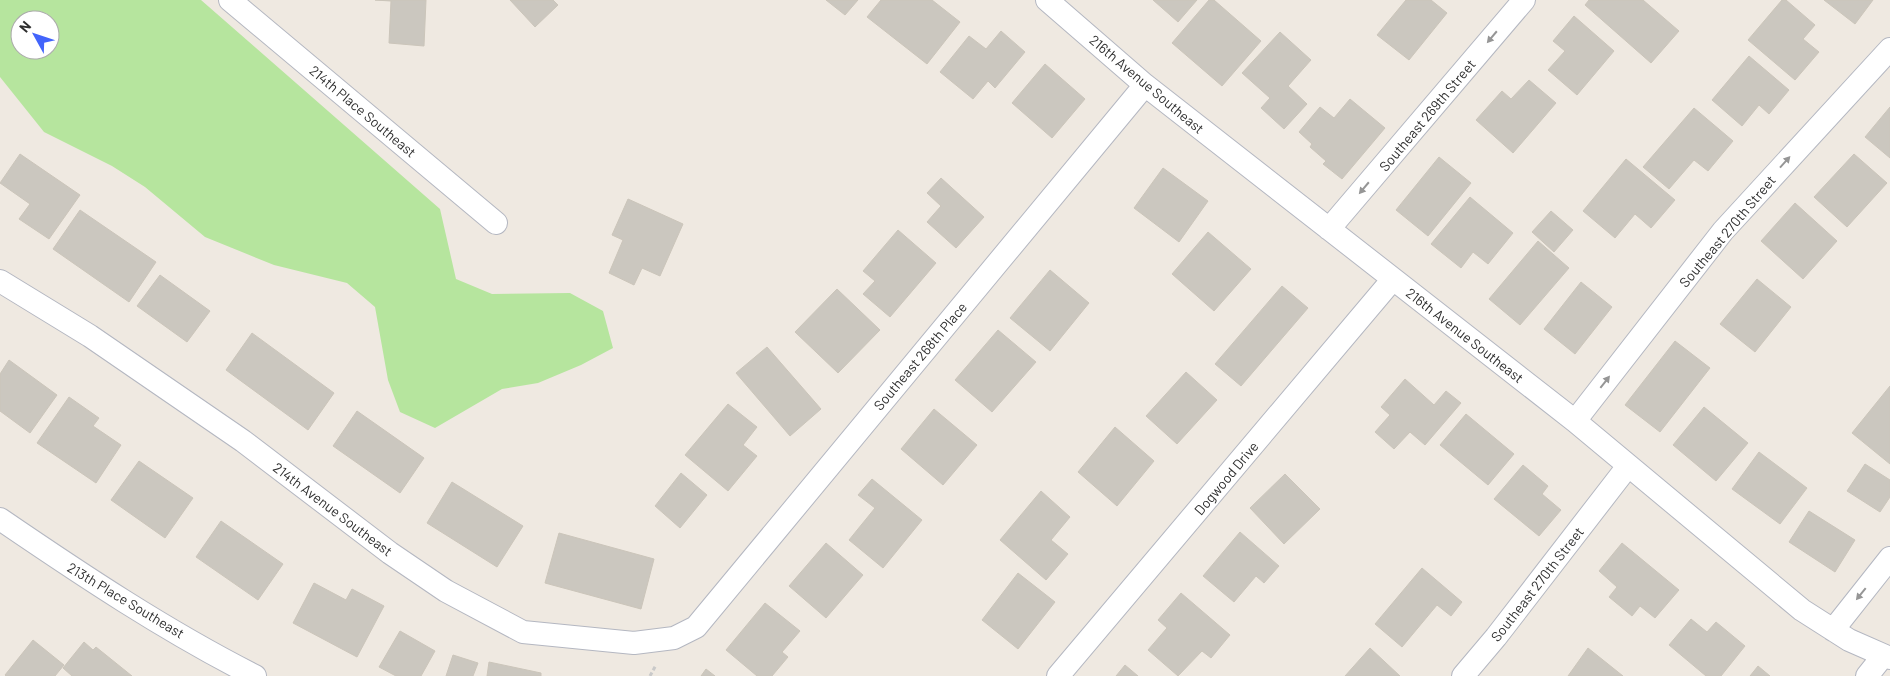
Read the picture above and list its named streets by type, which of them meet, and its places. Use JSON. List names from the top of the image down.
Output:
{
  "streets": {
    "street": [
      "216th Avenue Southeast",
      "214th Place Southeast",
      "Southeast 269th Street",
      "Southeast 270th Street",
      "Southeast 268th Place",
      "Dogwood Drive",
      "214th Avenue Southeast",
      "213th Place Southeast"
    ]
  },
  "crossings": [
    ["216th Avenue Southeast", "Southeast 269th Street"],
    ["216th Avenue Southeast", "Southeast 270th Street"],
    ["216th Avenue Southeast", "Southeast 268th Place"],
    ["216th Avenue Southeast", "Dogwood Drive"],
    ["Southeast 268th Place", "214th Avenue Southeast"]
  ],
  "one_way": ["Southeast 269th Street", "Southeast 270th Street"],
  "north": "top left"
}
